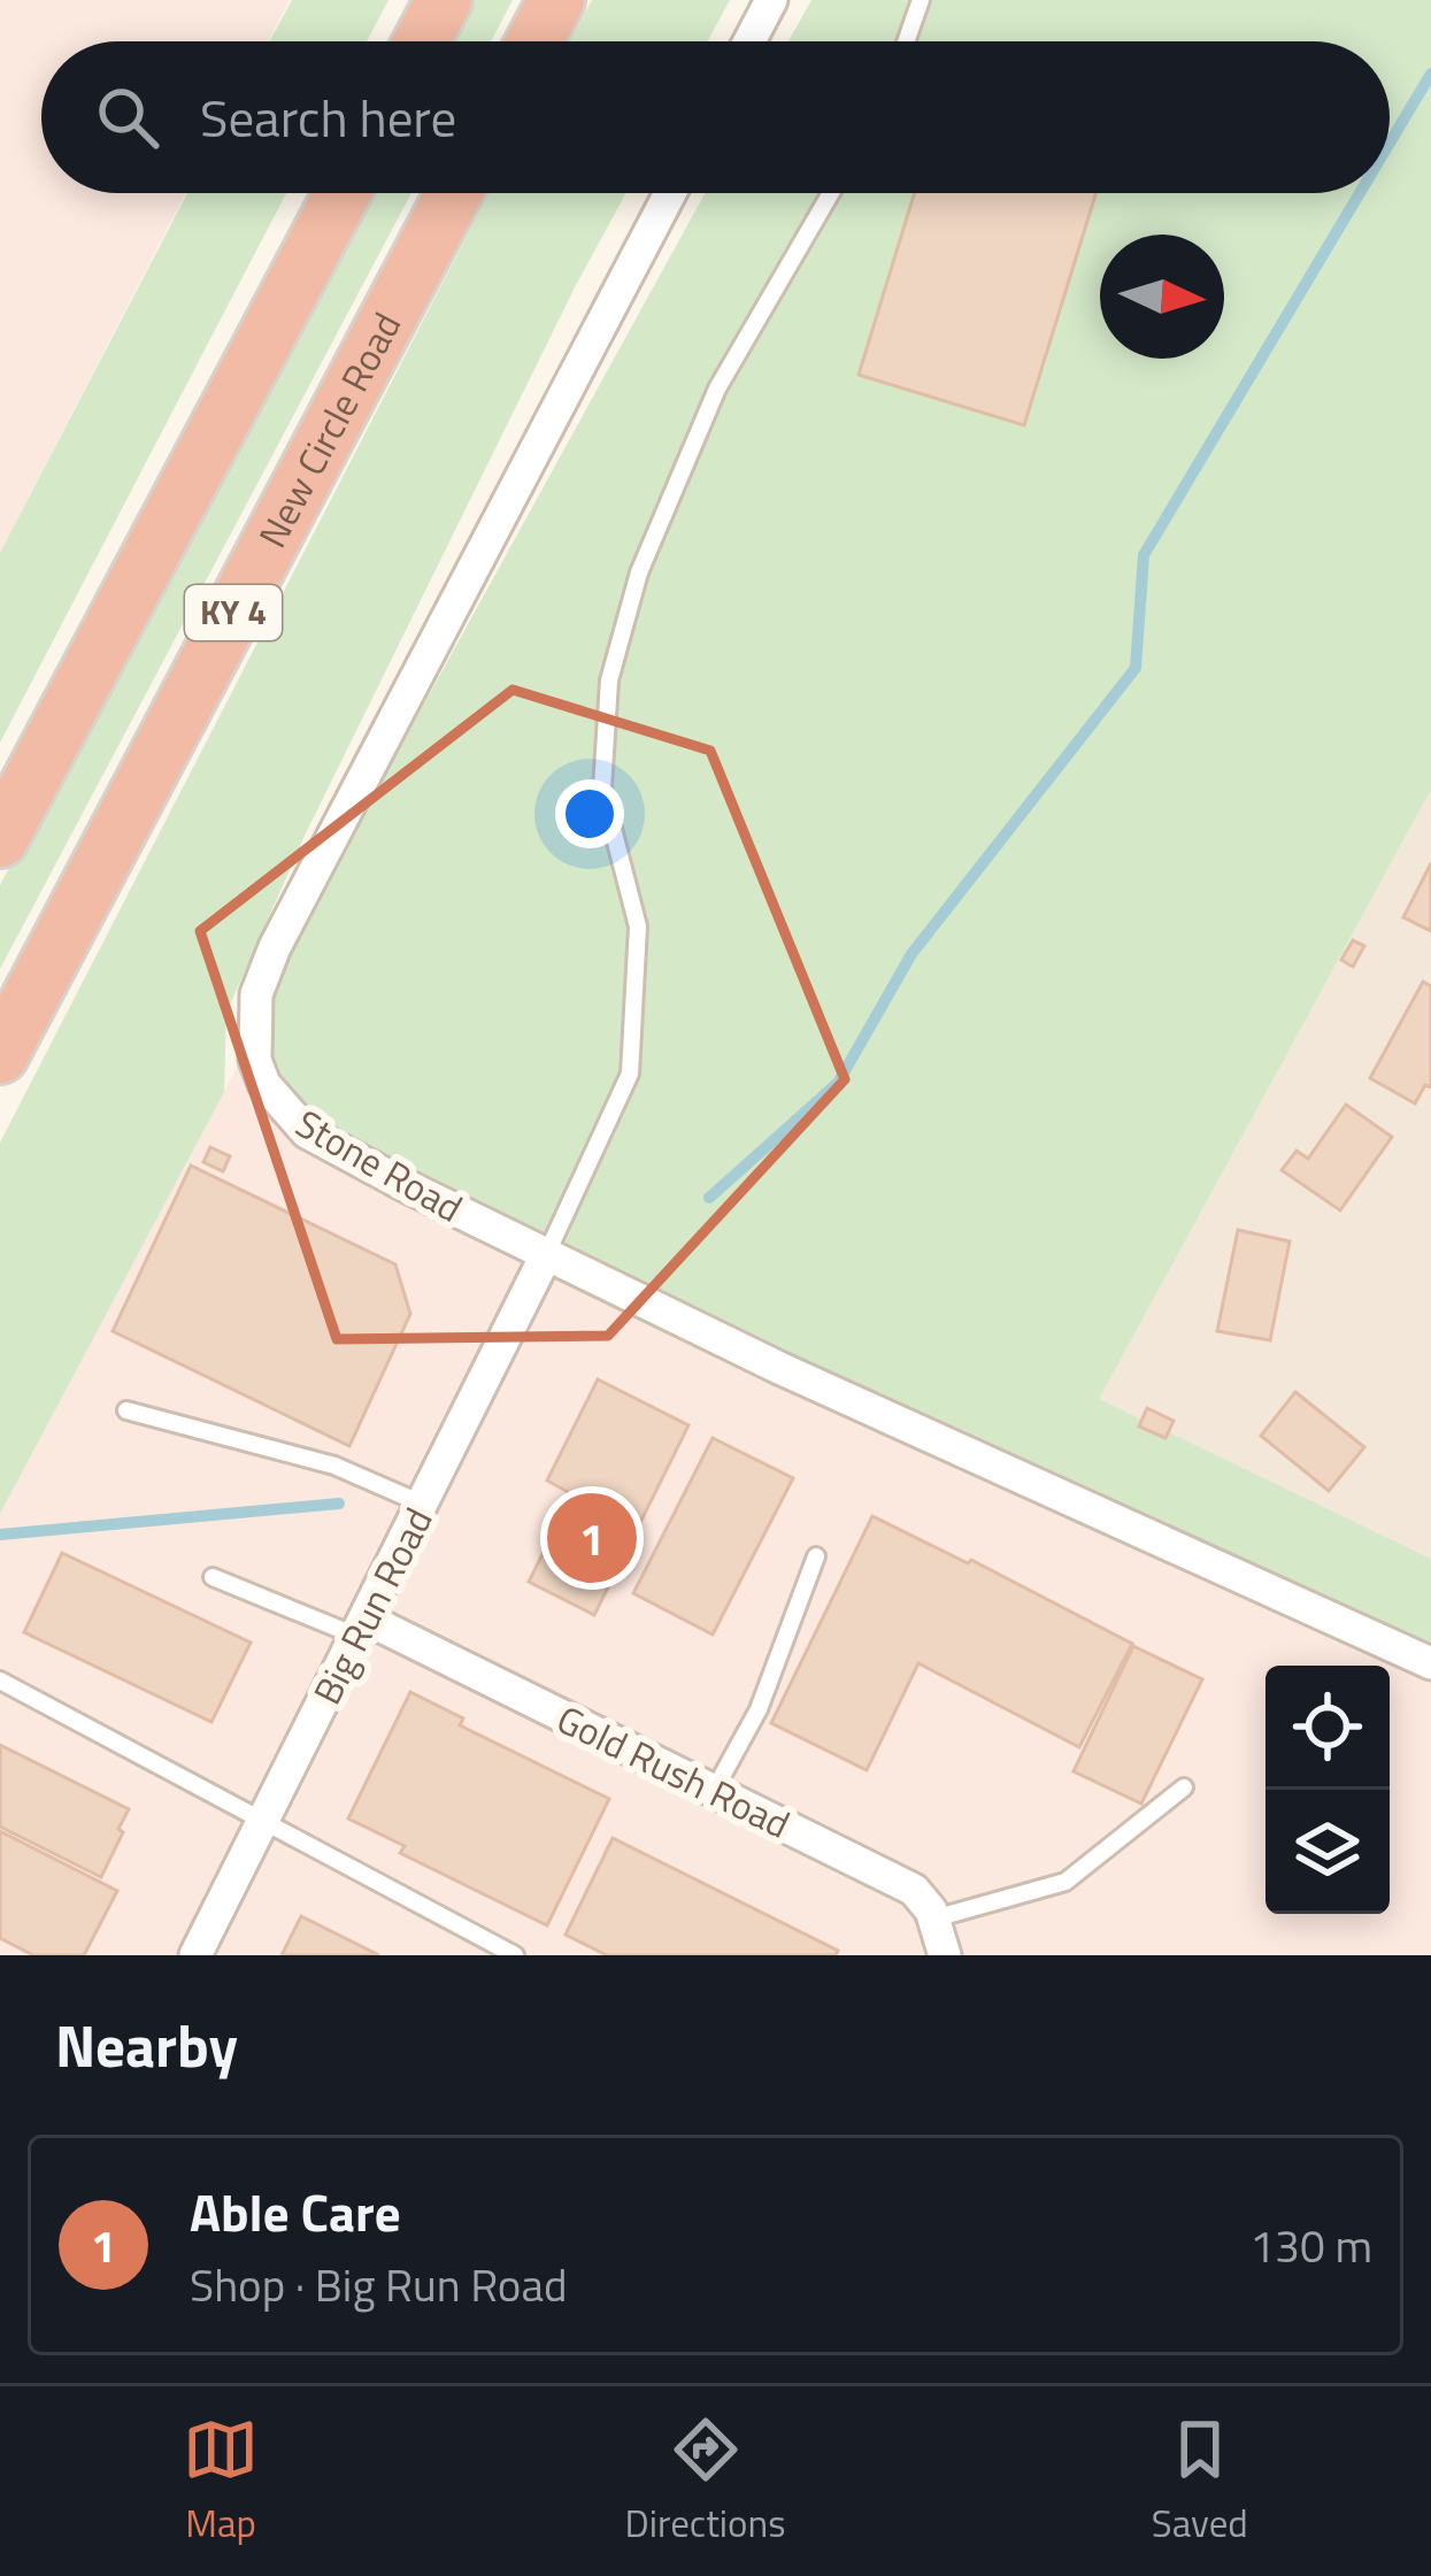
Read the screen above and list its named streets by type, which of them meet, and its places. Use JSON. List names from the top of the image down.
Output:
{
  "streets": {
    "highway": ["New Circle Road", "KY 4"],
    "street": ["Stone Road", "Big Run Road", "Gold Rush Road"]
  },
  "crossings": [
    ["Stone Road", "Big Run Road"],
    ["Big Run Road", "Gold Rush Road"]
  ],
  "north": "right",
  "page": {
    "search": "Search here",
    "pins": "1",
    "heading": "Nearby",
    "list": [
      {
        "mark": "1",
        "name": "Able Care",
        "note": "Shop · Big Run Road",
        "value": "130 m"
      }
    ],
    "nav": ["Map", "Directions", "Saved"]
  }
}
